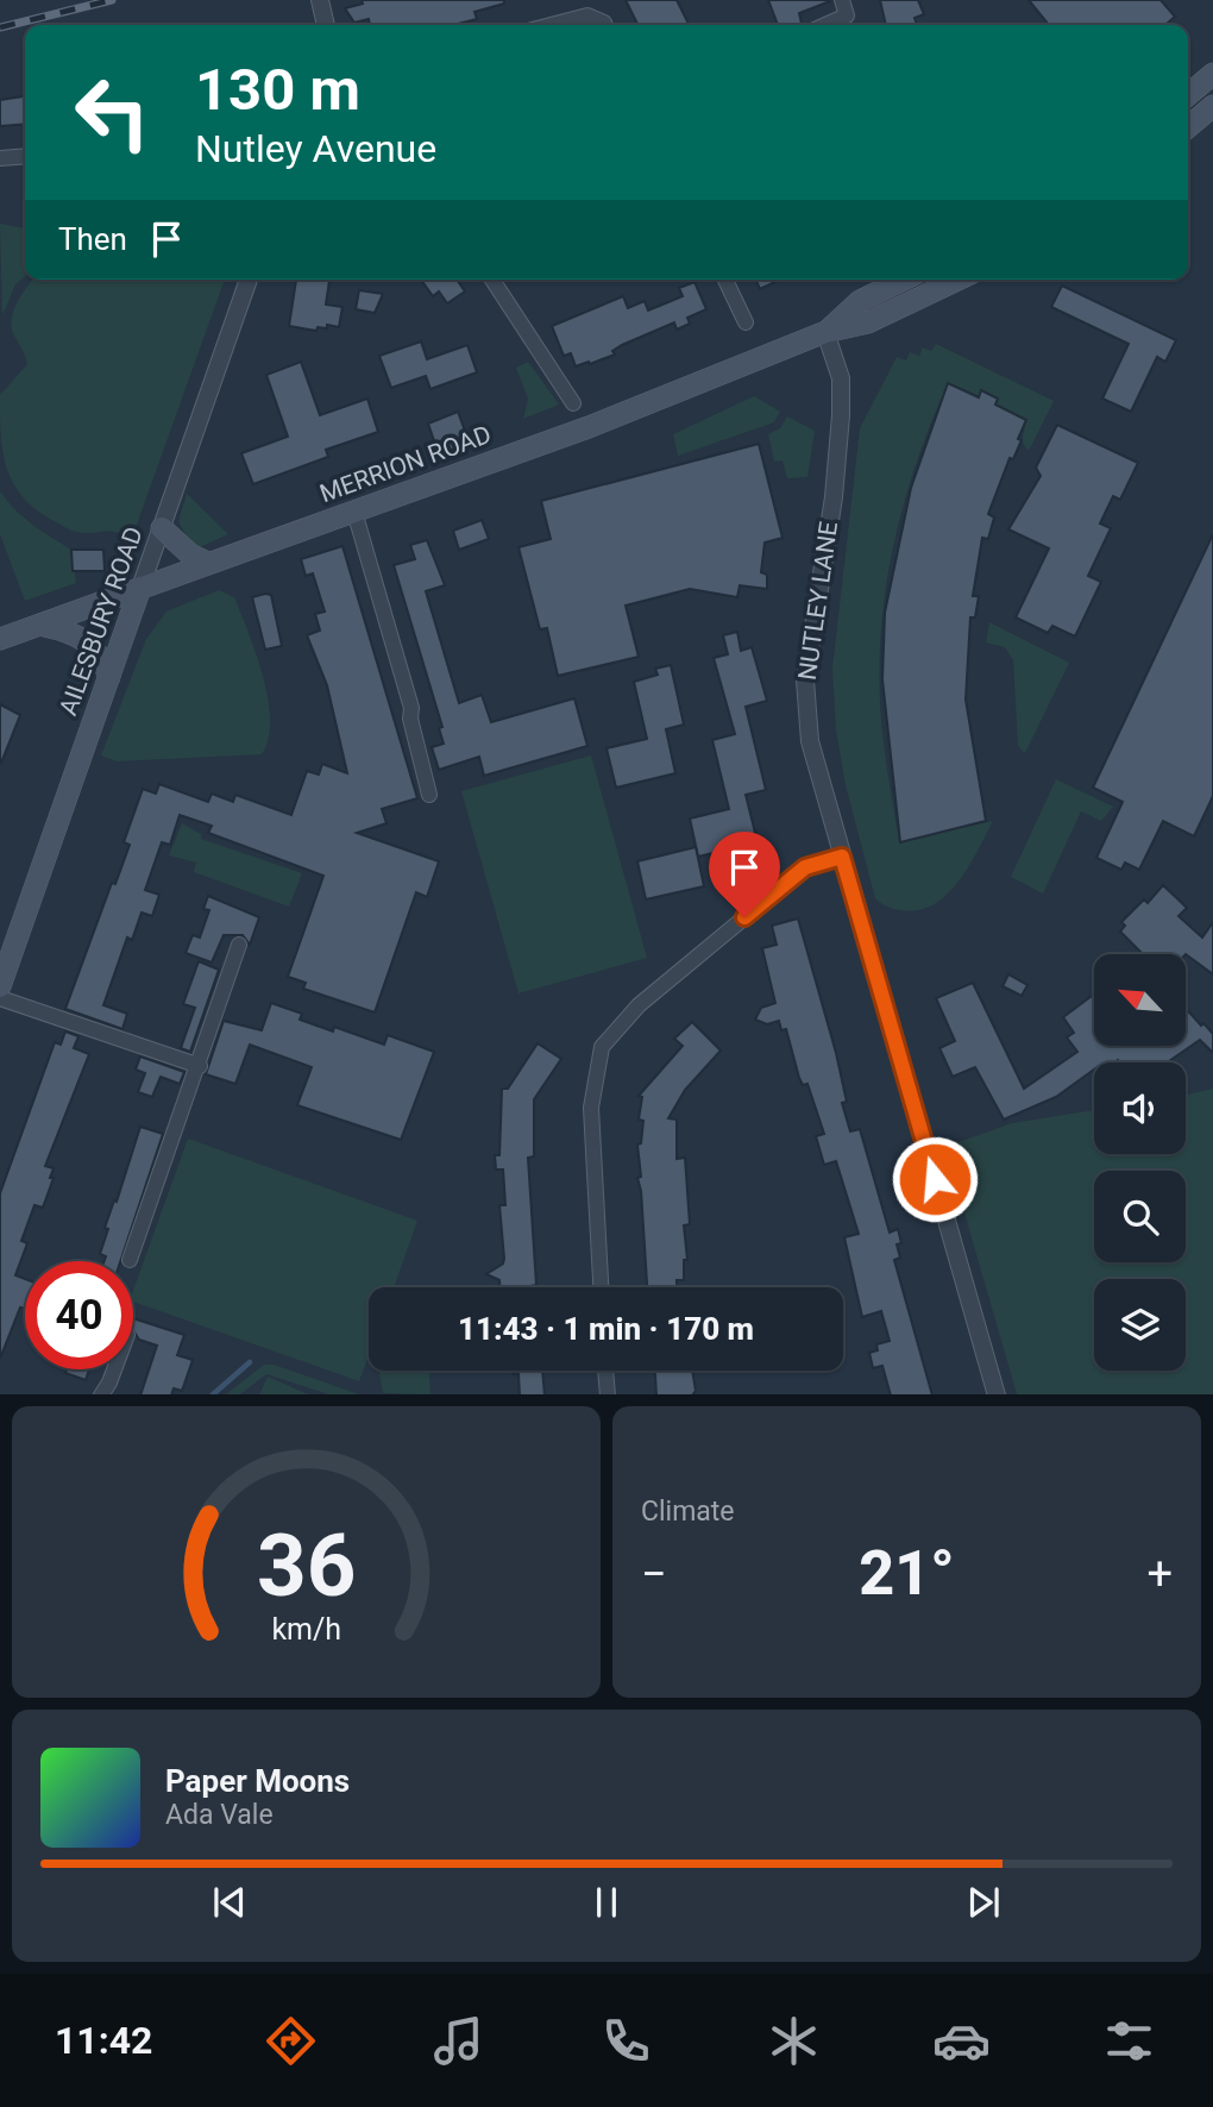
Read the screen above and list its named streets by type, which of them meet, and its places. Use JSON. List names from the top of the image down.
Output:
{
  "streets": {
    "main road": ["MERRION ROAD", "AILESBURY ROAD"],
    "street": ["NUTLEY LANE"]
  },
  "crossings": [
    ["MERRION ROAD", "NUTLEY LANE"],
    ["MERRION ROAD", "AILESBURY ROAD"]
  ],
  "north": "top left",
  "page": {
    "turn": ["130 m", "Nutley Avenue"],
    "then": "Then",
    "limit": "40",
    "trip": "11:43 · 1 min · 170 m",
    "tile": "Climate",
    "heat": ["−", "21°", "+"],
    "song": ["Paper Moons", "Ada Vale"],
    "tabs": "11:42",
    "gauge": ["36", "km/h"]
  }
}
